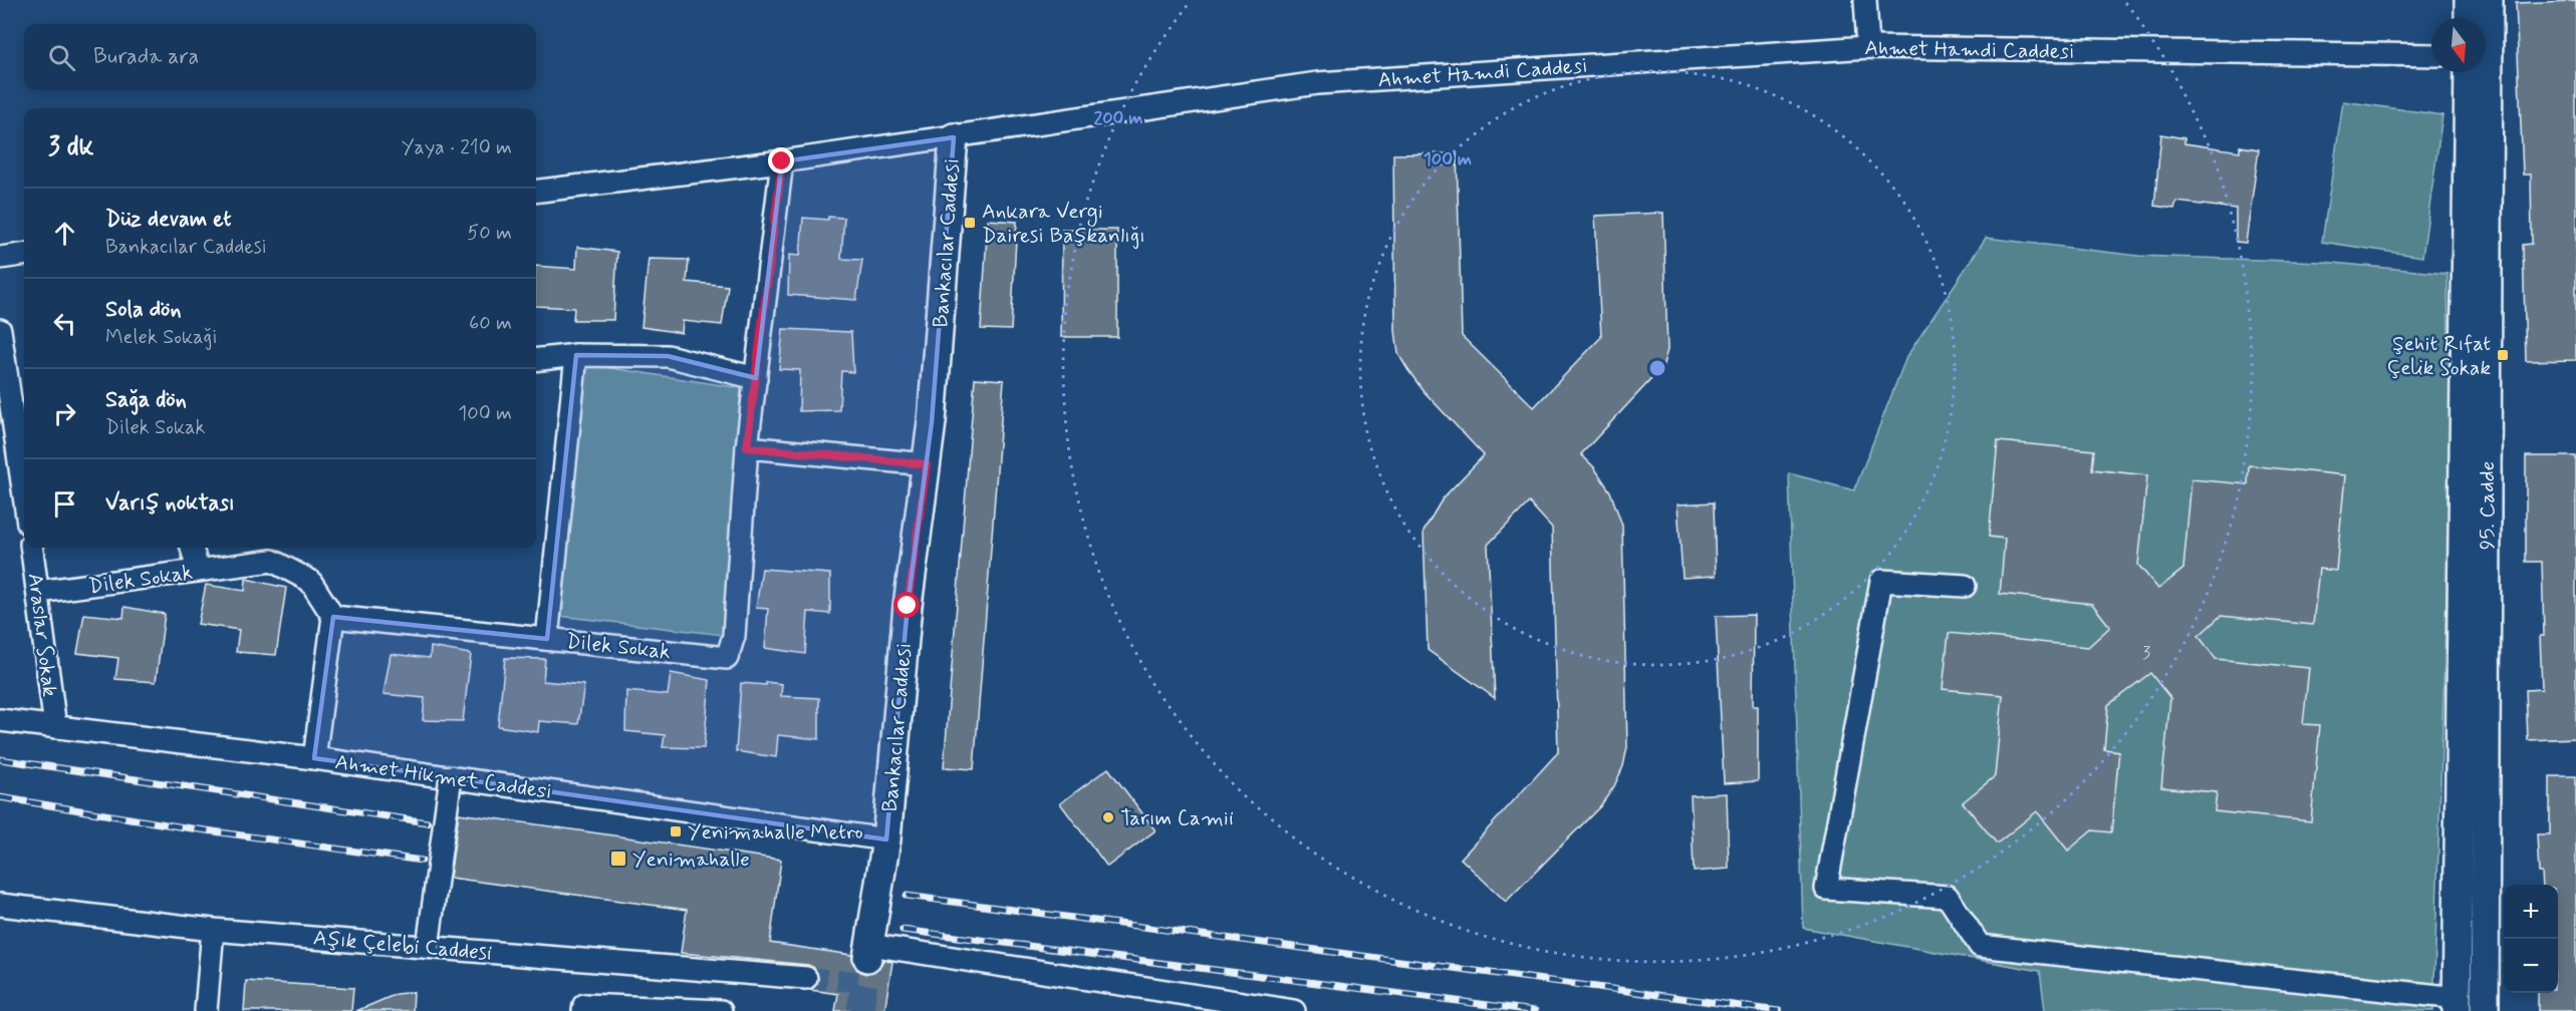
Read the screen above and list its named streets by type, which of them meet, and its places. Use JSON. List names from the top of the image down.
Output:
{
  "streets": {
    "main road": ["Bankacılar Caddesi", "95. Cadde"],
    "street": [
      "Ahmet Hamdi Caddesi",
      "Dilek Sokak",
      "Araslar Sokak",
      "Ahmet Hikmet Caddesi",
      "Aşık Çelebi Caddesi"
    ]
  },
  "crossings": [
    ["Ahmet Hamdi Caddesi", "Bankacılar Caddesi"],
    ["Ahmet Hamdi Caddesi", "Dilek Sokak"],
    ["Bankacılar Caddesi", "Ahmet Hikmet Caddesi"],
    ["Dilek Sokak", "Araslar Sokak"],
    ["Araslar Sokak", "Ahmet Hikmet Caddesi"]
  ],
  "places": {
    "transit": [
      "Ankara Vergi Dairesi Başkanlığı",
      "Şehit Rıfat Çelik Sokak",
      "Yenimahalle Metro",
      "Yenimahalle"
    ],
    "other": ["Tarım Camii"]
  },
  "house_numbers": ["3"],
  "north": "bottom",
  "page": {
    "search": "Burada ara",
    "heading": ["3 dk", "Yaya · 210 m"],
    "list": [
      ["Düz devam et", "Bankacılar Caddesi", "50 m"],
      ["Sola dön", "Melek Sokaği", "60 m"],
      ["Sağa dön", "Dilek Sokak", "100 m"],
      "Varış noktası"
    ],
    "map_buttons": ["+", "−"]
  },
  "rings": ["200 m", "100 m"]
}
